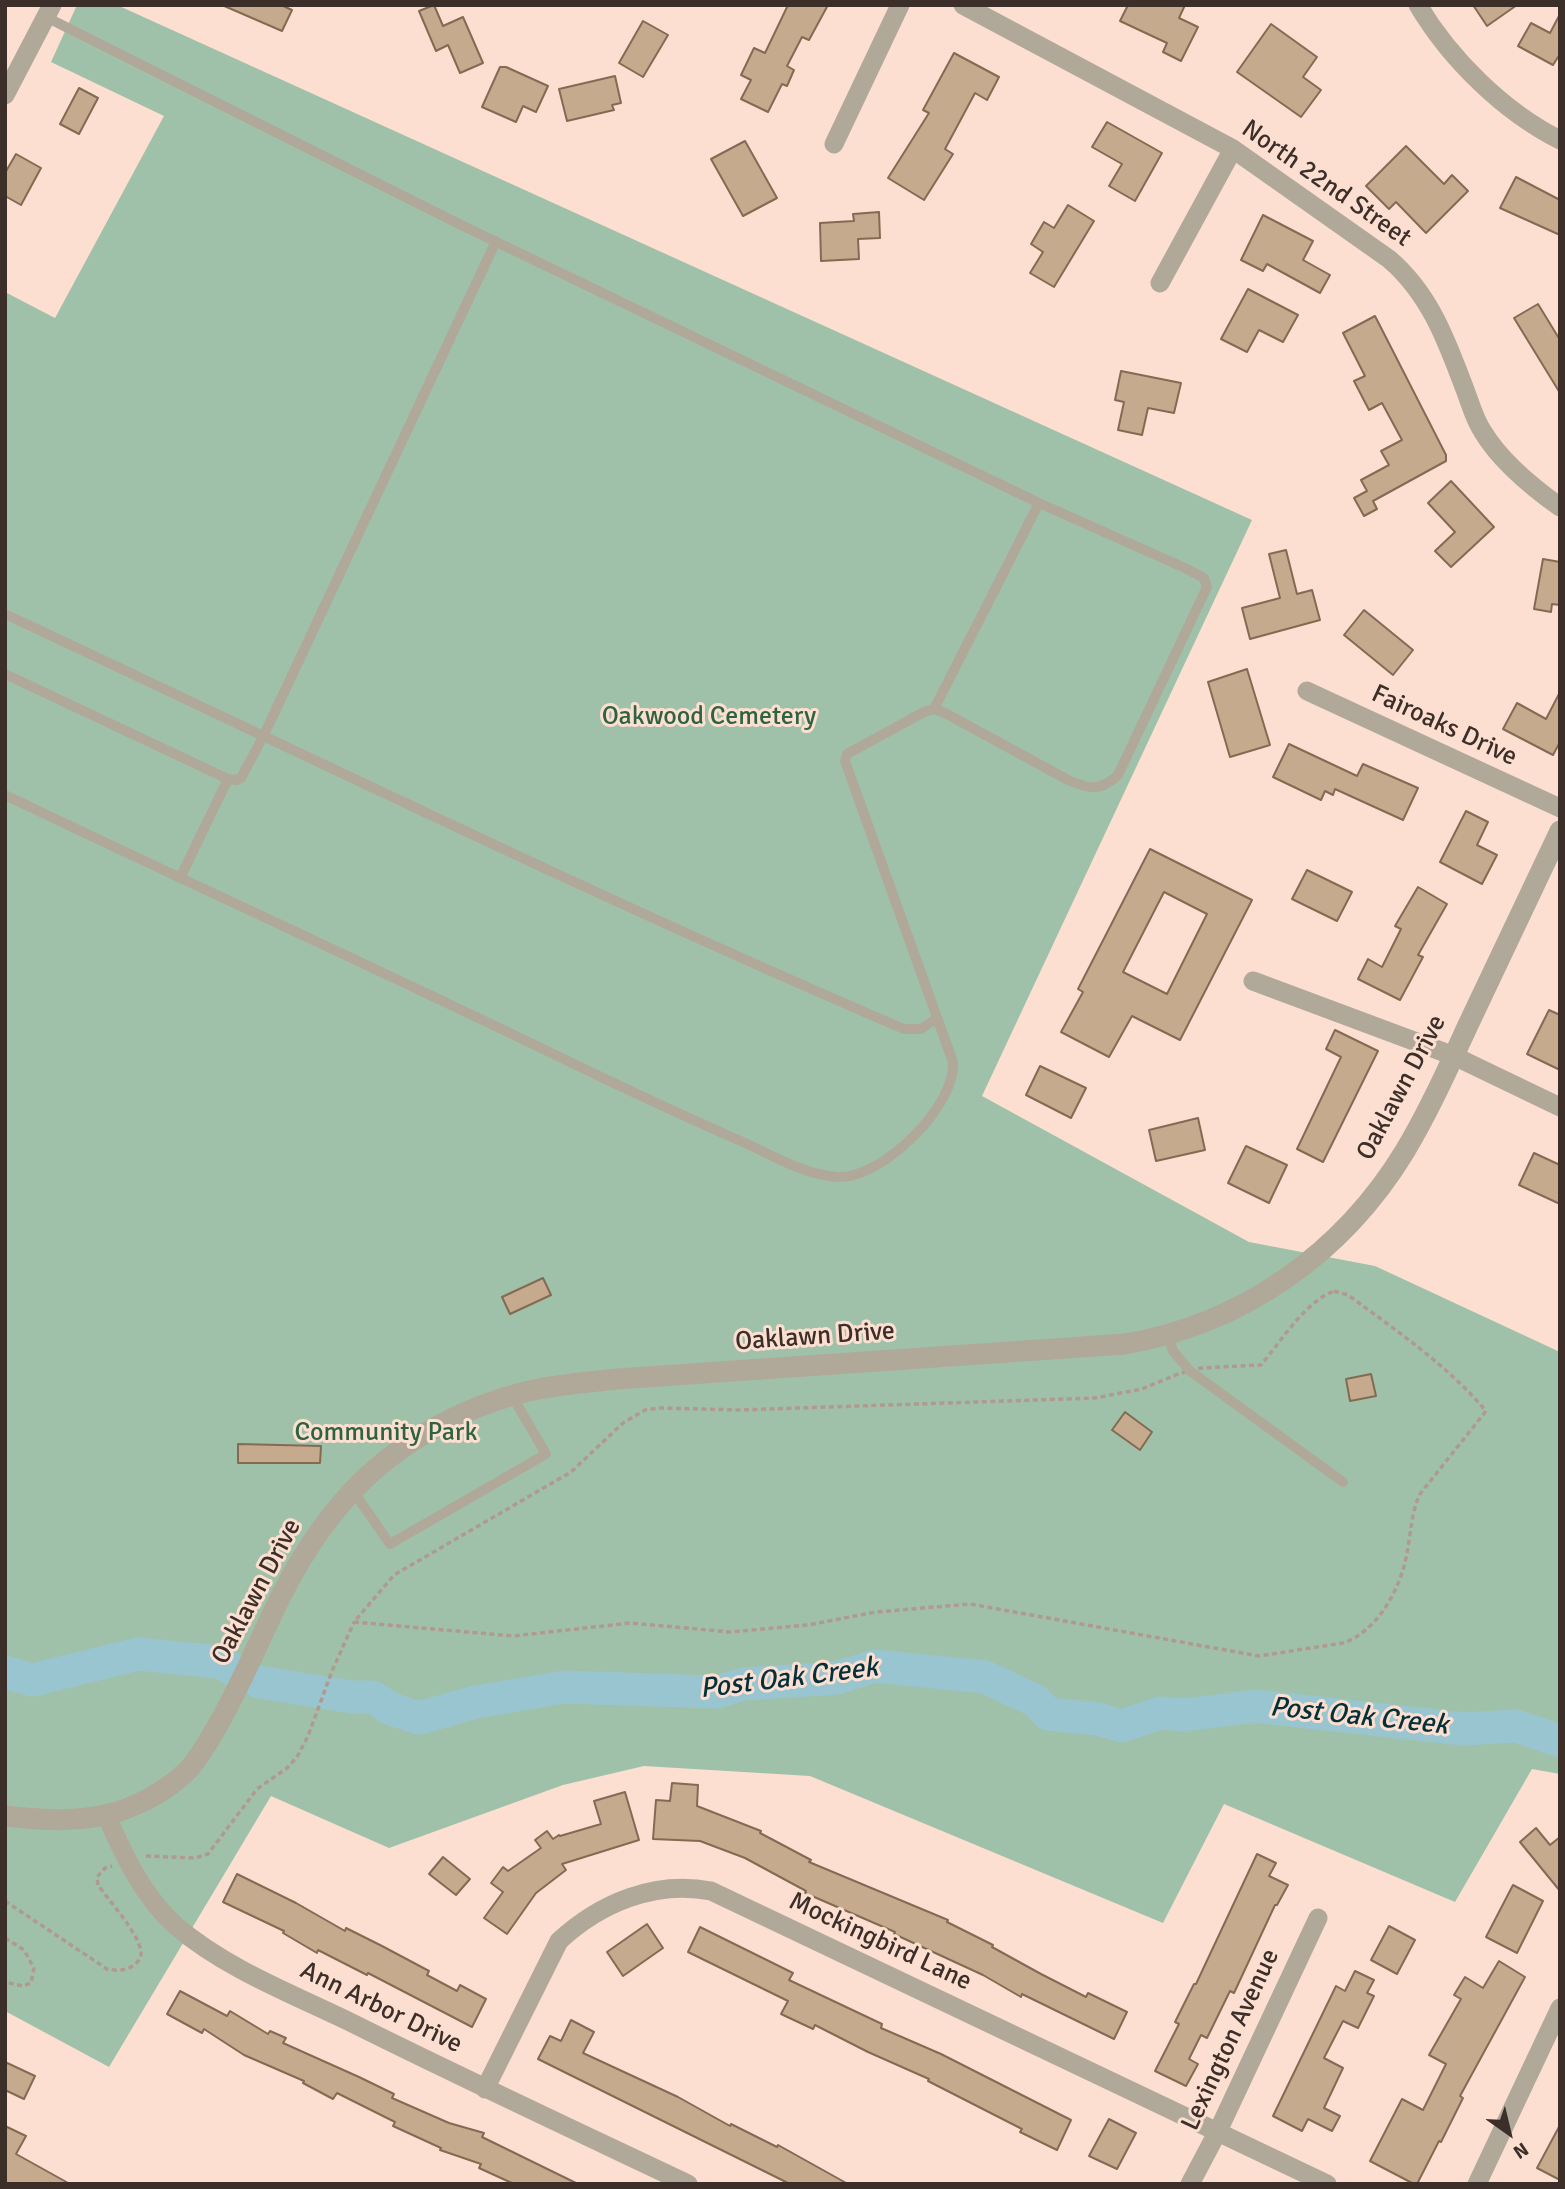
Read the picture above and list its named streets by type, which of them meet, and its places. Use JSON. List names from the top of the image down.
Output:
{
  "streets": {
    "street": [
      "North 22nd Street",
      "Fairoaks Drive",
      "Oaklawn Drive",
      "Mockingbird Lane",
      "Ann Arbor Drive",
      "Lexington Avenue"
    ]
  },
  "crossings": [
    ["Oaklawn Drive", "Ann Arbor Drive"],
    ["Mockingbird Lane", "Ann Arbor Drive"],
    ["Mockingbird Lane", "Lexington Avenue"]
  ],
  "water": ["Post Oak Creek"],
  "parks": ["Oakwood Cemetery", "Community Park"],
  "north": "bottom right"
}
